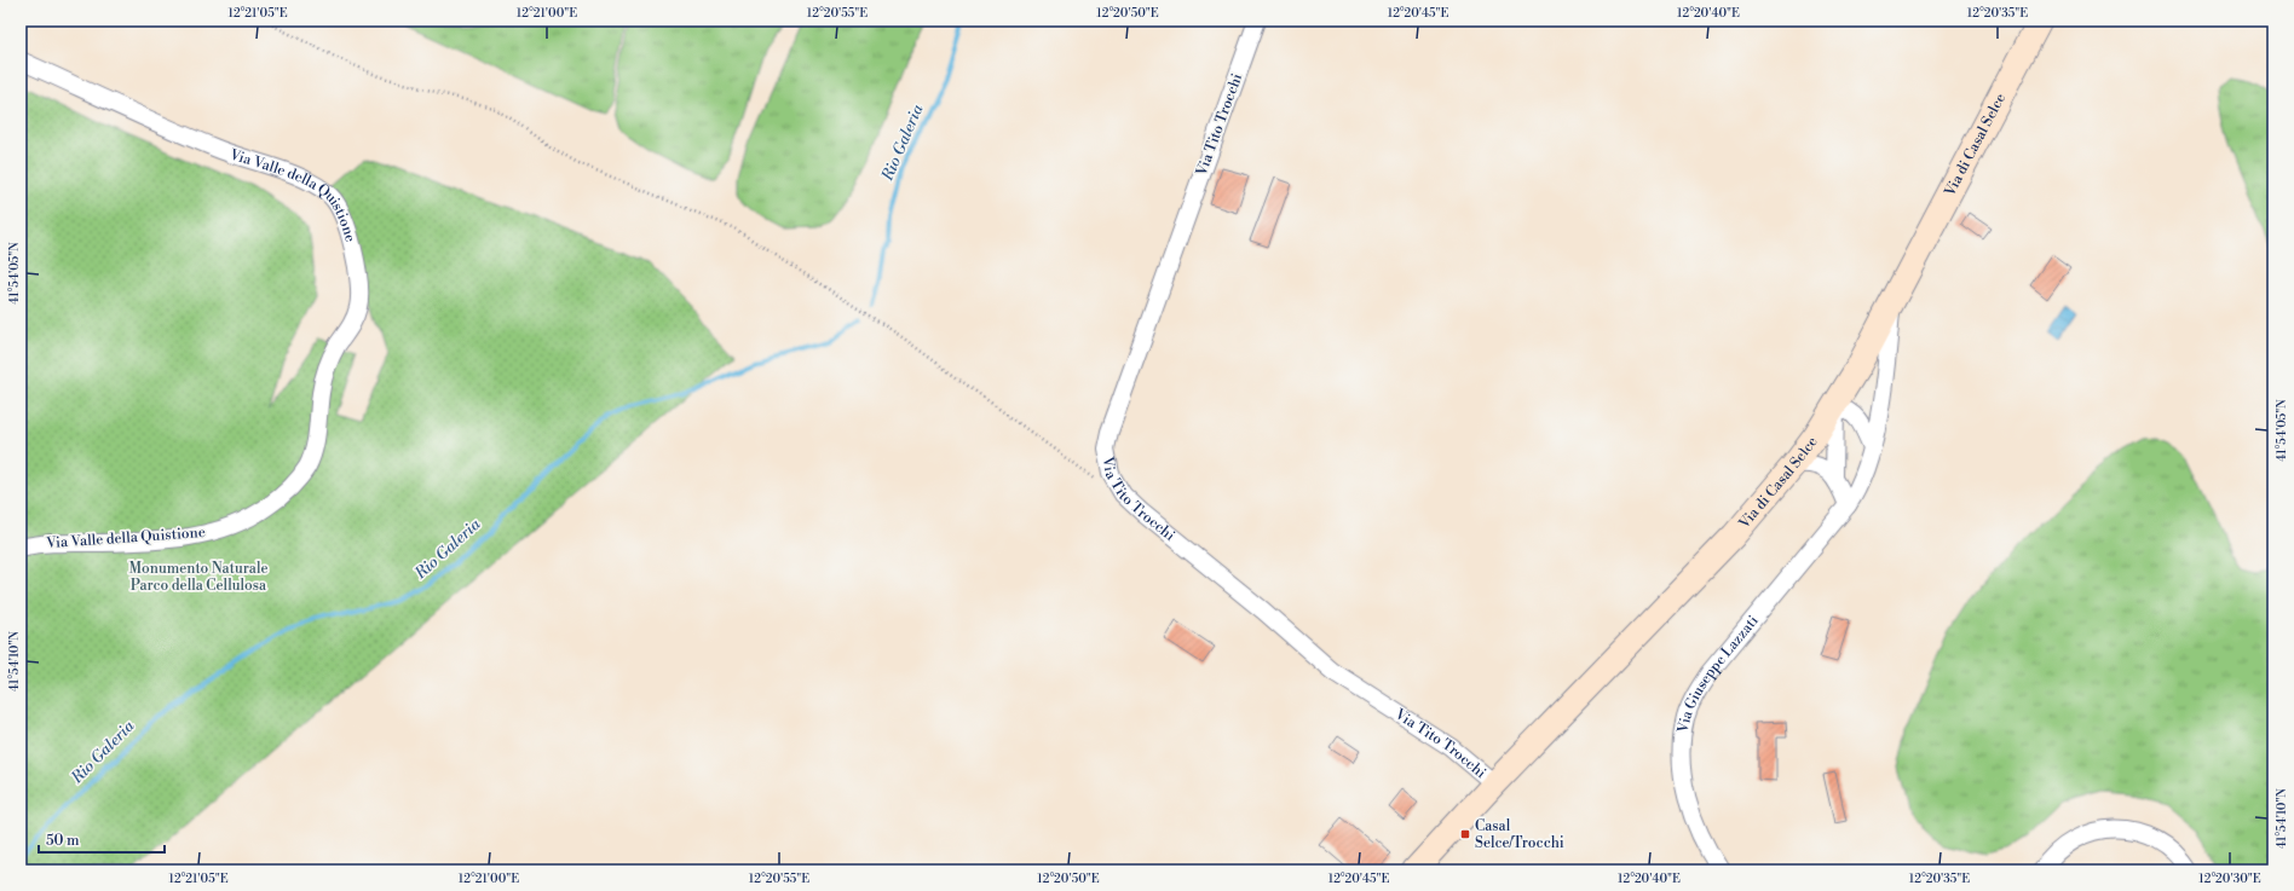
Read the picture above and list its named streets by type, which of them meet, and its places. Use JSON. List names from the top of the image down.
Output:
{
  "streets": {
    "main road": ["Via di Casal Selce"],
    "street": ["Via Tito Trocchi", "Via Valle della Quistione", "Via Giuseppe Lazzati"]
  },
  "crossings": [
    ["Via Tito Trocchi", "Via di Casal Selce"],
    ["Via di Casal Selce", "Via Giuseppe Lazzati"]
  ],
  "water": ["Rio Galeria"],
  "parks": ["Monumento Naturale Parco della Cellulosa"],
  "places": {
    "transit": ["Casal Selce/Trocchi"]
  },
  "scale_bar": "50 m",
  "coordinates": [
    "12°21'05\"E",
    "12°21'00\"E",
    "12°20'55\"E",
    "12°20'50\"E",
    "12°20'45\"E",
    "12°20'40\"E",
    "12°20'35\"E",
    "41°54'05\"N",
    "41°54'10\"N",
    "12°20'30\"E"
  ]
}
